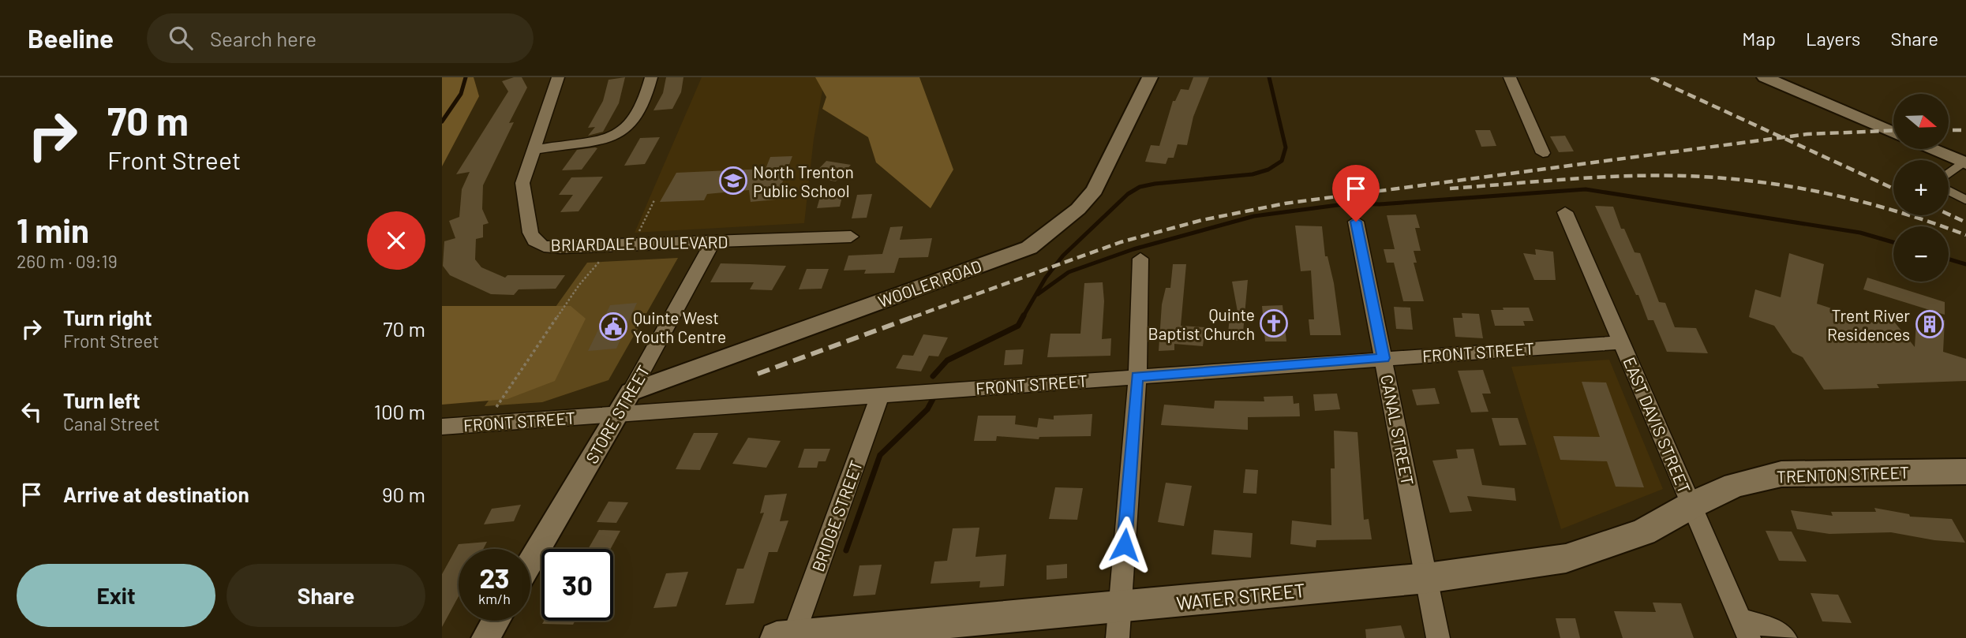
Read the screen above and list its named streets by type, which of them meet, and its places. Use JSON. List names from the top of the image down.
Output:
{
  "streets": {
    "main road": ["TRENTON STREET", "WATER STREET"],
    "street": [
      "BRIARDALE BOULEVARD",
      "WOOLER ROAD",
      "FRONT STREET",
      "STORE STREET",
      "EAST DAVIS STREET",
      "CANAL STREET",
      "BRIDGE STREET"
    ]
  },
  "crossings": [
    ["BRIARDALE BOULEVARD", "STORE STREET"],
    ["WOOLER ROAD", "STORE STREET"],
    ["FRONT STREET", "STORE STREET"],
    ["FRONT STREET", "EAST DAVIS STREET"],
    ["FRONT STREET", "CANAL STREET"],
    ["FRONT STREET", "BRIDGE STREET"],
    ["EAST DAVIS STREET", "TRENTON STREET"],
    ["EAST DAVIS STREET", "WATER STREET"],
    ["CANAL STREET", "WATER STREET"],
    ["TRENTON STREET", "WATER STREET"],
    ["BRIDGE STREET", "WATER STREET"]
  ],
  "places": {
    "school or university": ["North Trenton Public School"],
    "church": ["Quinte Baptist Church"],
    "building": ["Trent River Residences"],
    "public building": ["Quinte West Youth Centre"]
  },
  "north": "right",
  "page": {
    "header": "Beeline",
    "search": "Search here",
    "nav": ["Map", "Layers", "Share"],
    "turn": ["70 m", "Front Street"],
    "map_buttons": ["+", "−"],
    "heading": ["1 min", "260 m · 09:19"],
    "list": [
      {
        "name": "Turn right",
        "note": "Front Street",
        "value": "70 m"
      },
      {
        "name": "Turn left",
        "note": "Canal Street",
        "value": "100 m"
      },
      {
        "name": "Arrive at destination",
        "value": "90 m"
      }
    ],
    "speed": "23 km/h",
    "limit": "30",
    "buttons": ["Exit", "Share"]
  }
}
